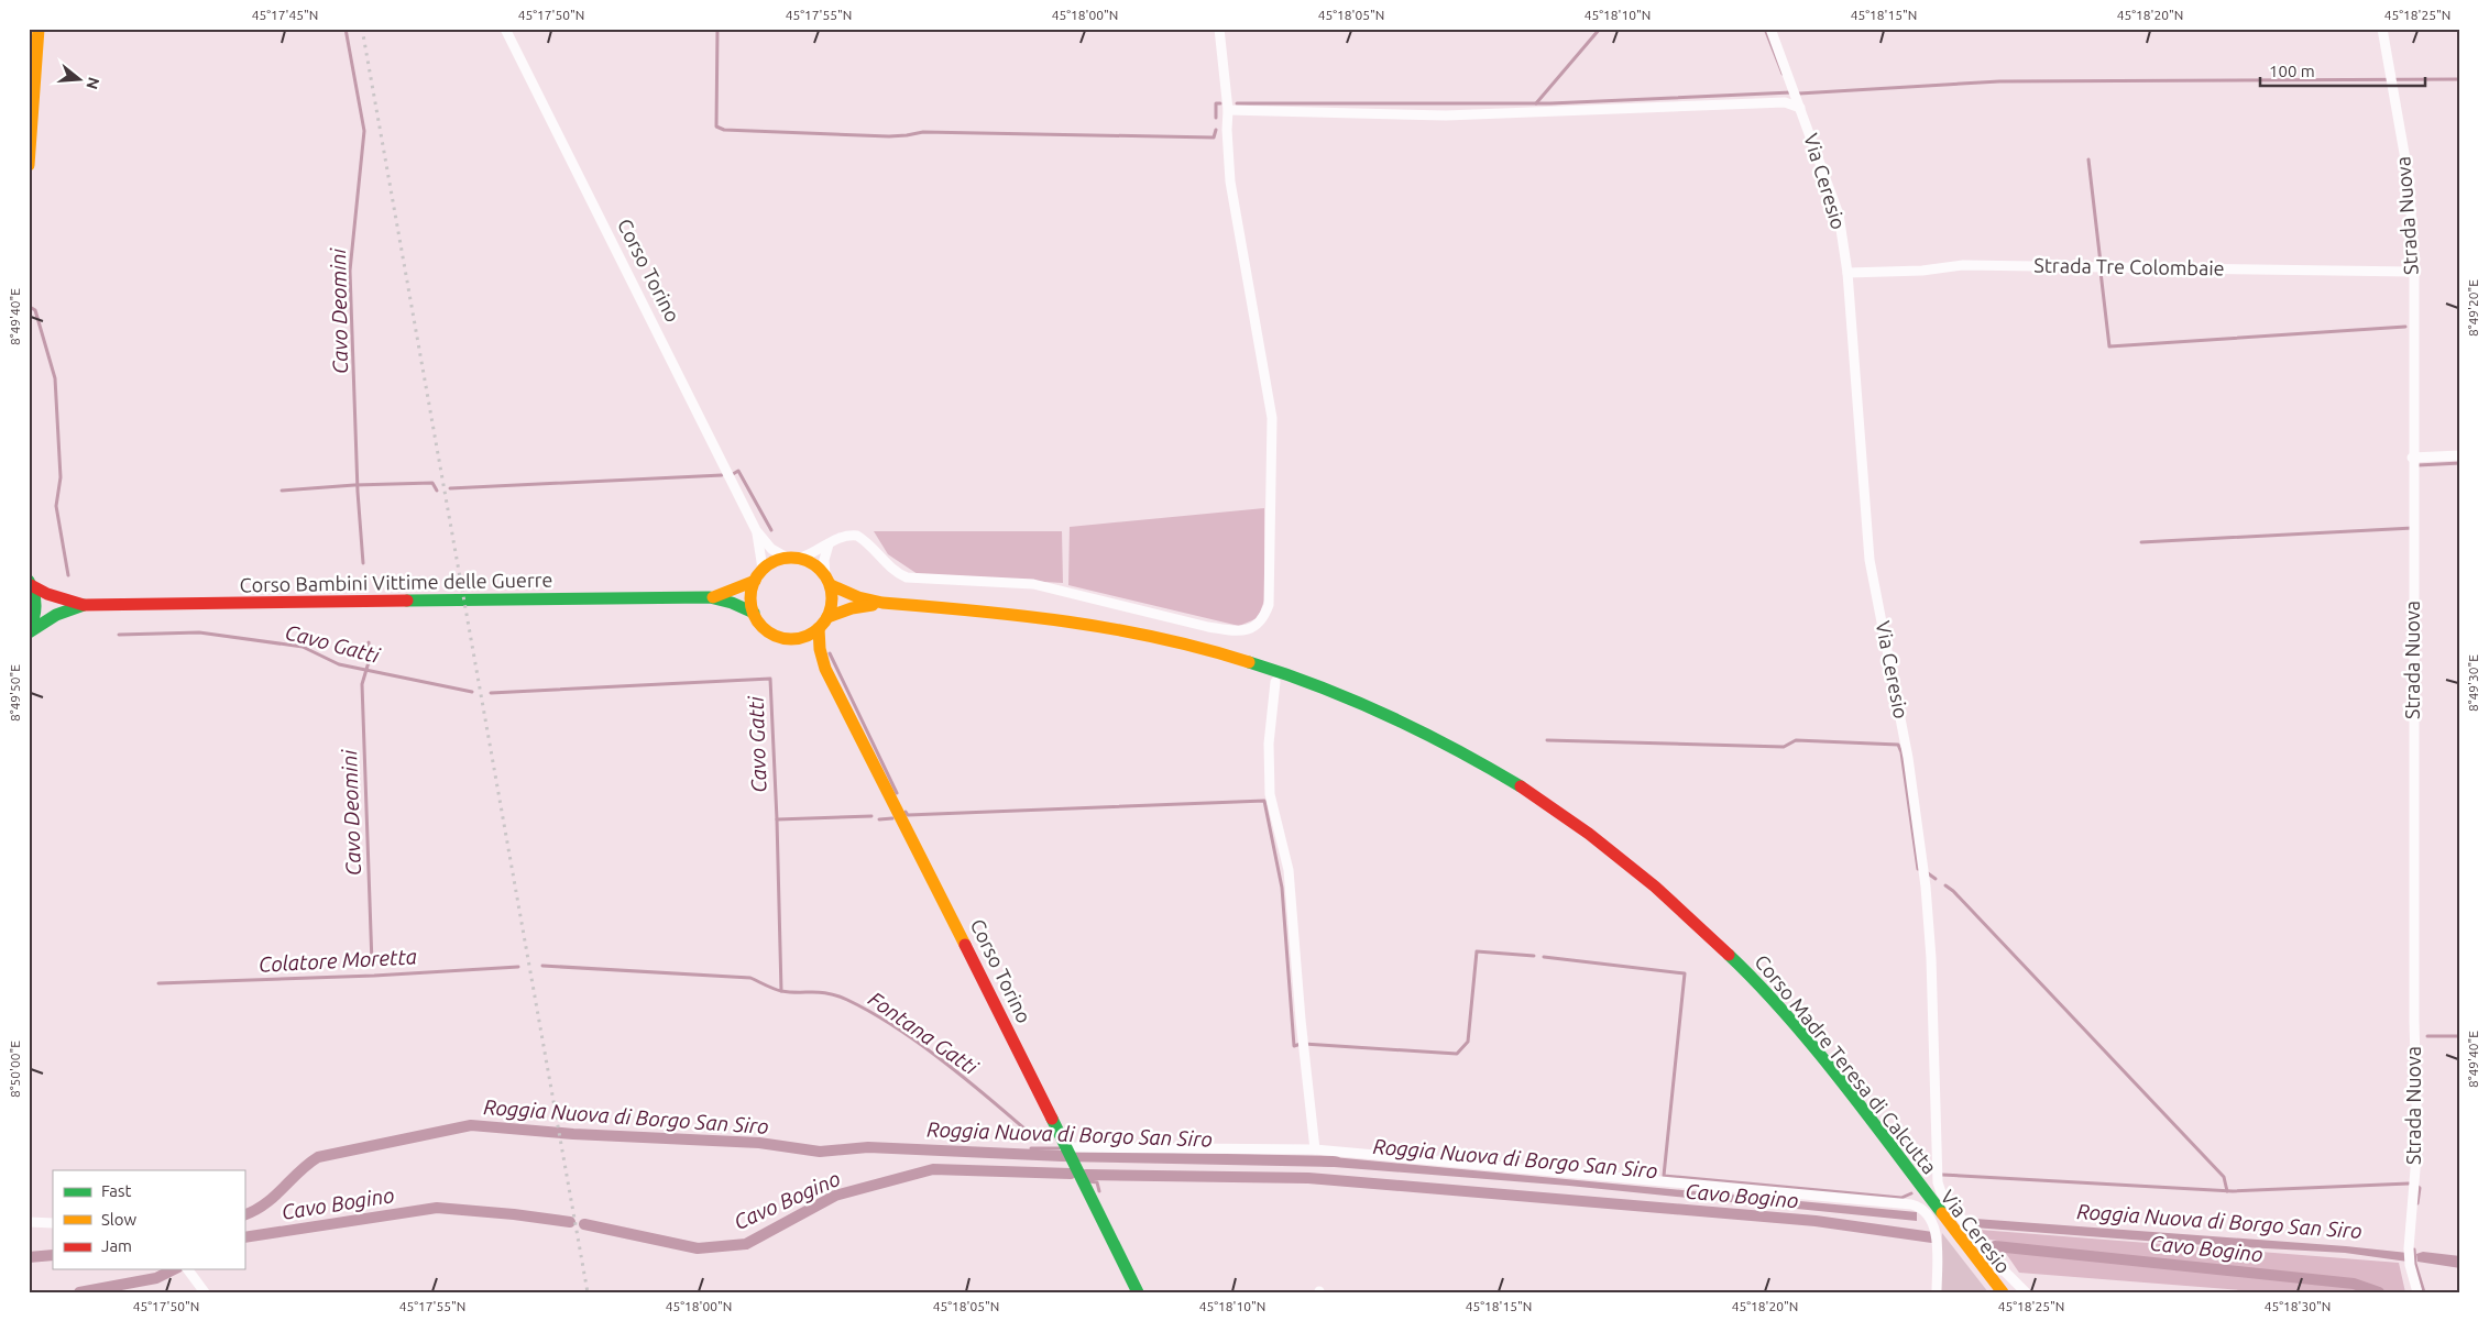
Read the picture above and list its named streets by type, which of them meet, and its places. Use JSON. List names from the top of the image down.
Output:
{
  "streets": {
    "main road": ["Corso Torino", "Corso Bambini Vittime delle Guerre", "Corso Madre Teresa di Calcutta"],
    "street": ["Via Ceresio", "Strada Nuova", "Strada Tre Colombaie"]
  },
  "crossings": [
    ["Via Ceresio", "Strada Tre Colombaie"],
    ["Strada Nuova", "Strada Tre Colombaie"]
  ],
  "water": [
    "Cavo Deomini",
    "Cavo Gatti",
    "Colatore Moretta",
    "Fontana Gatti",
    "Roggia Nuova di Borgo San Siro",
    "Cavo Bogino"
  ],
  "legend": ["Fast", "Slow", "Jam"],
  "scale_bar": "100 m",
  "north": "right",
  "coordinates": [
    "45°17'45\"N",
    "45°17'50\"N",
    "45°17'55\"N",
    "45°18'00\"N",
    "45°18'05\"N",
    "45°18'10\"N",
    "45°18'15\"N",
    "45°18'20\"N",
    "45°18'25\"N",
    "8°49'20\"E",
    "8°49'40\"E",
    "8°49'30\"E",
    "8°49'50\"E",
    "8°50'00\"E",
    "45°18'30\"N"
  ]
}
